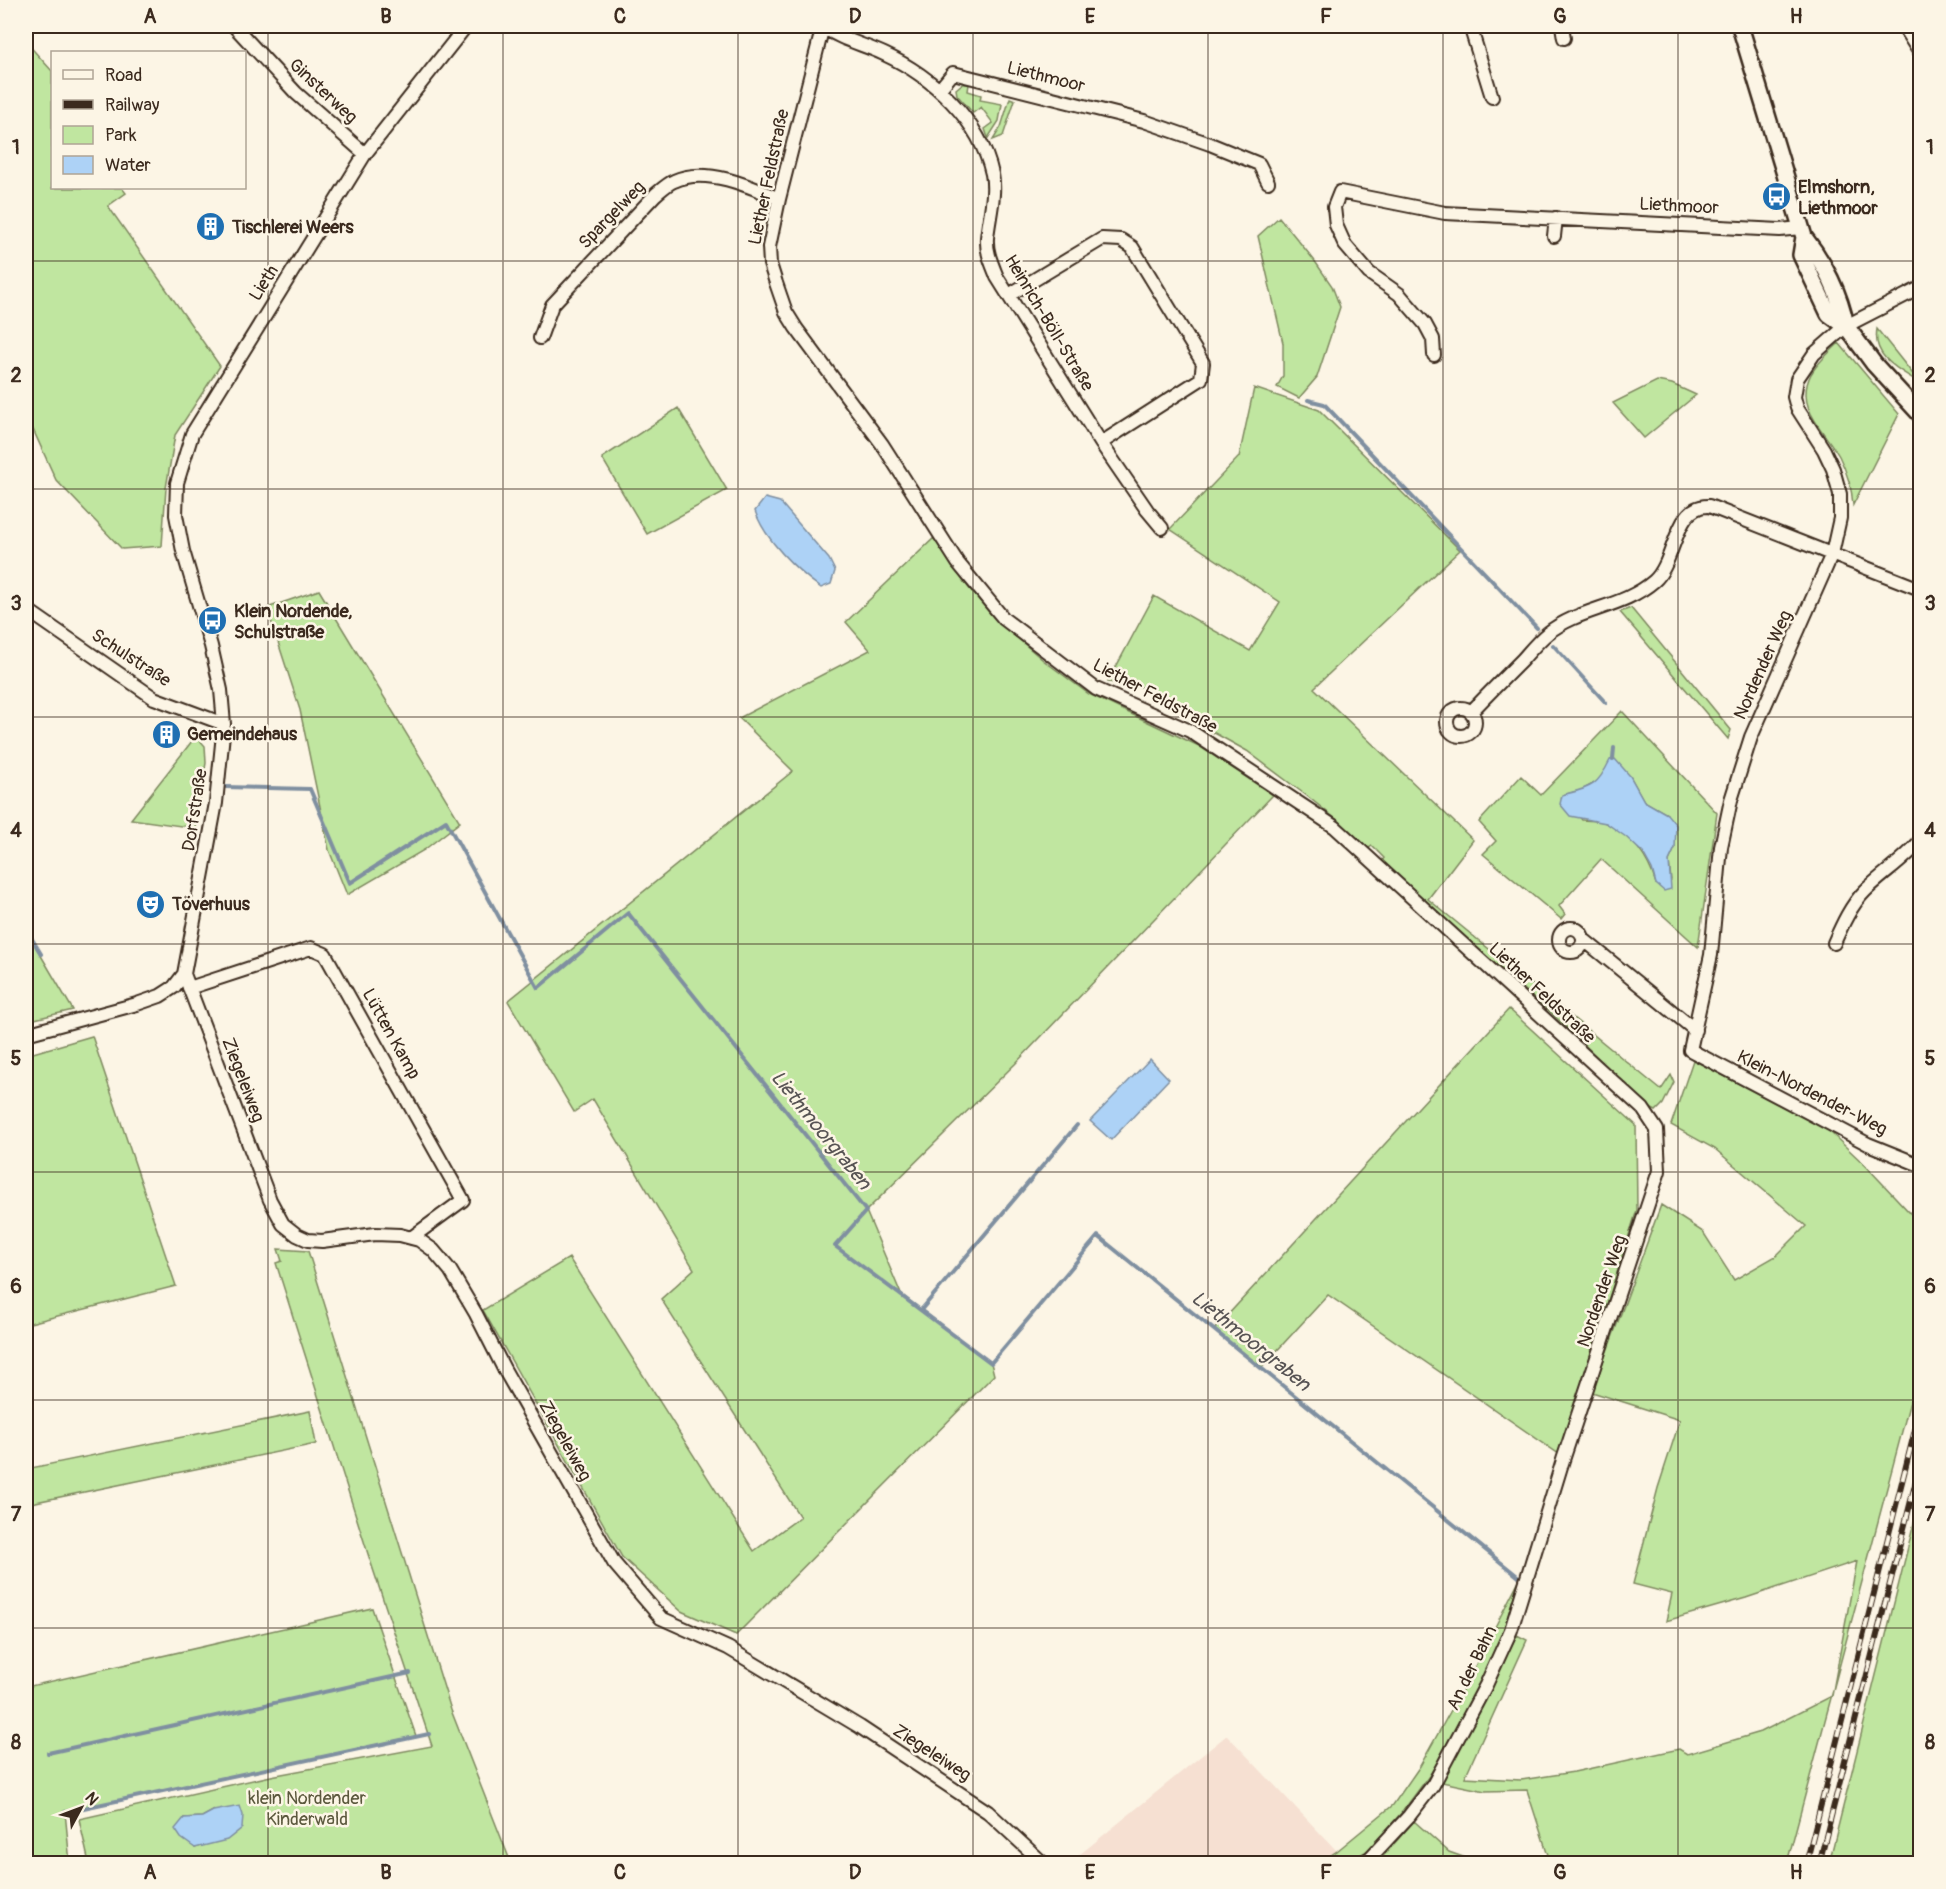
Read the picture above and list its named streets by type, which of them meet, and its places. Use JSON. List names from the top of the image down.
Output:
{
  "streets": {
    "street": [
      "Liethmoor",
      "Ginsterweg",
      "Liether Feldstraße",
      "Spargelweg",
      "Lieth",
      "Heinrich-Böll-Straße",
      "Schulstraße",
      "Nordender Weg",
      "Dorfstraße",
      "Lütten Kamp",
      "Ziegeleiweg",
      "Klein-Nordender-Weg",
      "An der Bahn"
    ]
  },
  "crossings": [
    ["Liethmoor", "Heinrich-Böll-Straße"],
    ["Ginsterweg", "Lieth"],
    ["Liether Feldstraße", "Spargelweg"],
    ["Liether Feldstraße", "Nordender Weg"],
    ["Lieth", "Dorfstraße"],
    ["Schulstraße", "Dorfstraße"],
    ["Nordender Weg", "Klein-Nordender-Weg"],
    ["Nordender Weg", "An der Bahn"],
    ["Dorfstraße", "Ziegeleiweg"],
    ["Lütten Kamp", "Ziegeleiweg"]
  ],
  "water": ["Liethmoorgraben"],
  "parks": ["klein Nordender Kinderwald"],
  "places": {
    "bus stop": ["Elmshorn, Liethmoor", "Klein Nordende, Schulstraße"],
    "building": ["Tischlerei Weers", "Gemeindehaus"],
    "theatre": ["Töverhuus"]
  },
  "legend": [
    "Road",
    "Railway",
    "Park",
    "Water"
  ],
  "north": "top right",
  "grid": {
    "columns": [
      "A",
      "B",
      "C",
      "D",
      "E",
      "F",
      "G",
      "H"
    ],
    "rows": [
      "1",
      "2",
      "3",
      "4",
      "5",
      "6",
      "7",
      "8"
    ]
  }
}
